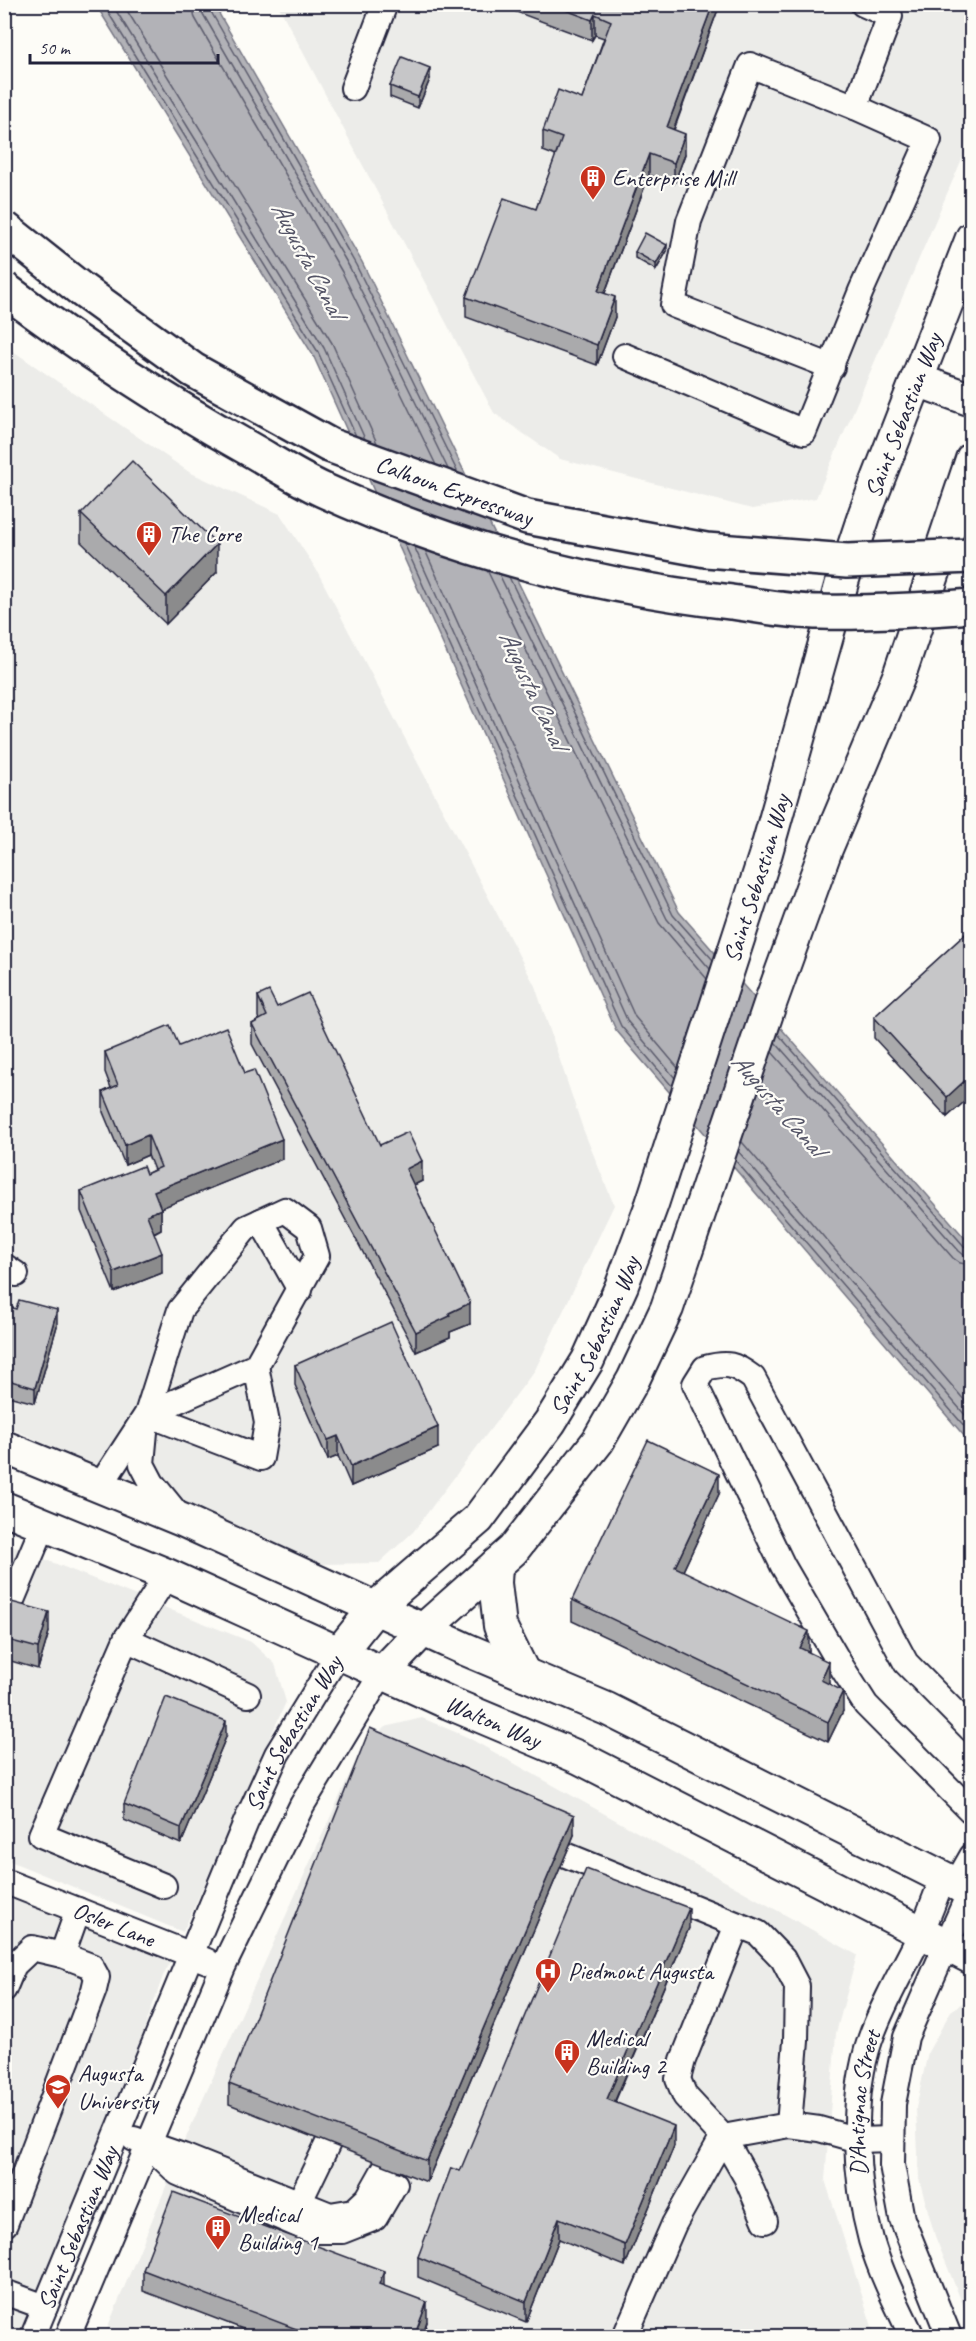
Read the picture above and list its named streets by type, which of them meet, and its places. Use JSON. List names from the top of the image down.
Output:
{
  "streets": {
    "highway": ["Calhoun Expressway"],
    "main road": ["Saint Sebastian Way", "Walton Way"],
    "street": ["Osler Lane", "D'Antignac Street"]
  },
  "crossings": [
    ["Saint Sebastian Way", "Walton Way"],
    ["Saint Sebastian Way", "Osler Lane"],
    ["Walton Way", "D'Antignac Street"]
  ],
  "water": ["Augusta Canal"],
  "places": {
    "building": [
      "Enterprise Mill",
      "The Core",
      "Medical Building 2",
      "Medical Building 1"
    ],
    "hospital": ["Piedmont Augusta"],
    "school or university": ["Augusta University"]
  },
  "scale_bar": "50 m"
}
